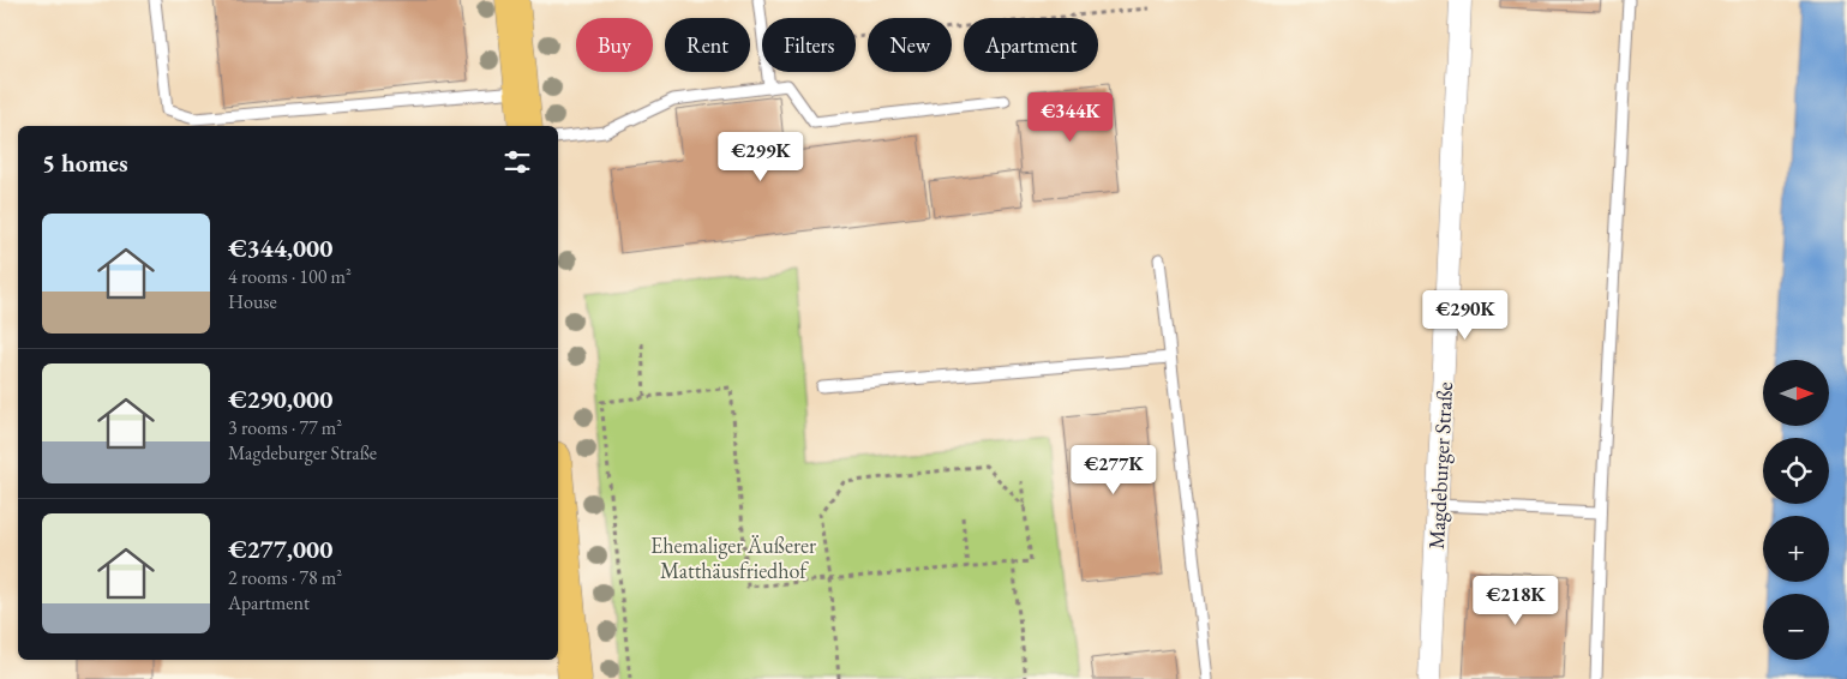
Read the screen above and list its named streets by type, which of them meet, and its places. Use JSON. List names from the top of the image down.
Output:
{
  "streets": {
    "street": ["Magdeburger Straße"]
  },
  "parks": ["Ehemaliger Äußerer Matthäusfriedhof"],
  "north": "right",
  "page": {
    "chip": [
      "Buy",
      "Rent",
      "Filters",
      "New",
      "Apartment"
    ],
    "price": [
      "€344K",
      "€299K",
      "€290K",
      "€277K",
      "€218K"
    ],
    "heading": "5 homes",
    "list": [
      {
        "name": "€344,000",
        "note": "4 rooms · 100 m² · House"
      },
      {
        "name": "€290,000",
        "note": "3 rooms · 77 m² · Magdeburger Straße"
      },
      {
        "name": "€277,000",
        "note": "2 rooms · 78 m² · Apartment"
      }
    ],
    "map_buttons": ["+", "−"]
  }
}
